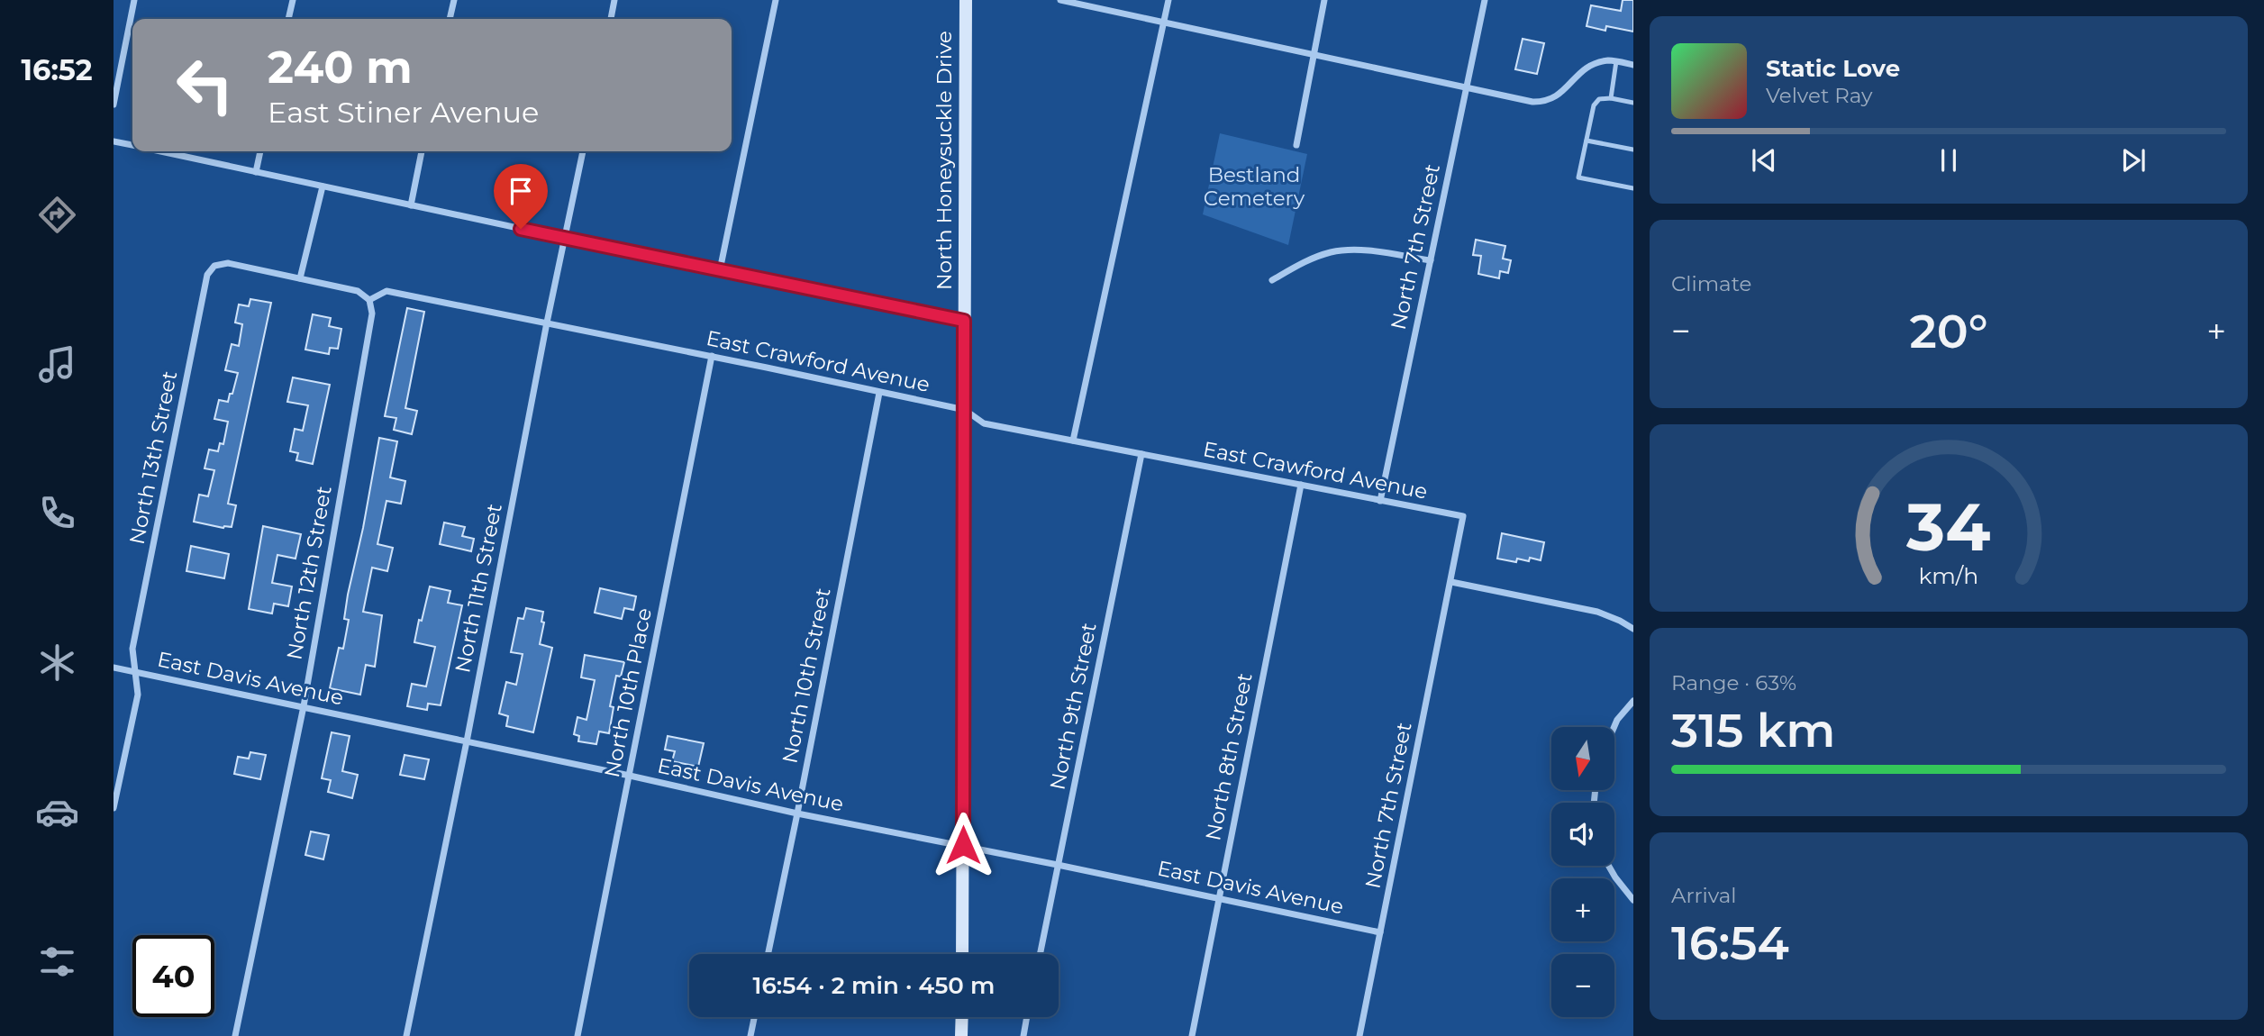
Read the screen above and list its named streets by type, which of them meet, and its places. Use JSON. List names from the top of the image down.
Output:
{
  "streets": {
    "street": [
      "North Honeysuckle Drive",
      "North 7th Street",
      "East Crawford Avenue",
      "North 13th Street",
      "North 12th Street",
      "North 11th Street",
      "North 10th Street",
      "East Davis Avenue",
      "North 10th Place",
      "North 9th Street",
      "North 8th Street"
    ]
  },
  "crossings": [
    ["North Honeysuckle Drive", "East Crawford Avenue"],
    ["North Honeysuckle Drive", "East Davis Avenue"],
    ["North 7th Street", "East Crawford Avenue"],
    ["North 7th Street", "East Davis Avenue"],
    ["East Crawford Avenue", "North 12th Street"],
    ["East Crawford Avenue", "North 11th Street"],
    ["East Crawford Avenue", "North 10th Street"],
    ["East Crawford Avenue", "North 10th Place"],
    ["East Crawford Avenue", "North 9th Street"],
    ["East Crawford Avenue", "North 8th Street"],
    ["North 13th Street", "East Davis Avenue"],
    ["North 12th Street", "East Davis Avenue"],
    ["North 11th Street", "East Davis Avenue"],
    ["North 10th Street", "East Davis Avenue"],
    ["East Davis Avenue", "North 10th Place"],
    ["East Davis Avenue", "North 9th Street"],
    ["East Davis Avenue", "North 8th Street"]
  ],
  "parks": ["Bestland Cemetery"],
  "north": "bottom",
  "page": {
    "tabs": "16:52",
    "turn": ["240 m", "East Stiner Avenue"],
    "song": ["Static Love", "Velvet Ray"],
    "tile": [
      "Climate",
      ["Range · 63%", "315 km"],
      ["Arrival", "16:54"]
    ],
    "heat": ["−", "20°", "+"],
    "map_buttons": ["+", "−"],
    "limit": "40",
    "trip": "16:54 · 2 min · 450 m",
    "gauge": ["34", "km/h"]
  }
}
